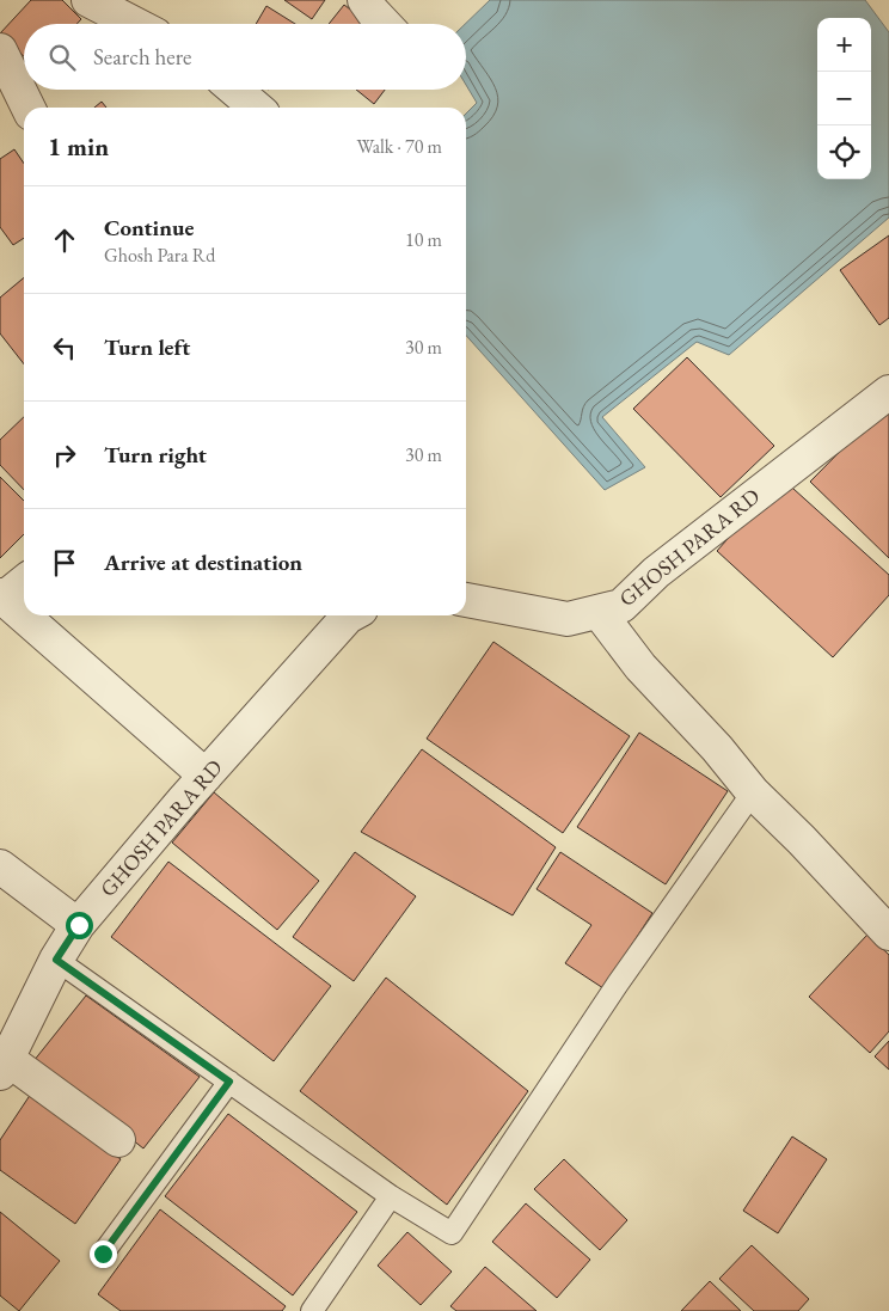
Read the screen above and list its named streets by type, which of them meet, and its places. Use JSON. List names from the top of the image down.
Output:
{
  "streets": {
    "street": ["GHOSH PARA RD"]
  },
  "page": {
    "map_buttons": ["+", "−"],
    "search": "Search here",
    "heading": ["1 min", "Walk · 70 m"],
    "list": [
      ["Continue", "Ghosh Para Rd", "10 m"],
      ["Turn left", "30 m"],
      ["Turn right", "30 m"],
      "Arrive at destination"
    ]
  }
}
